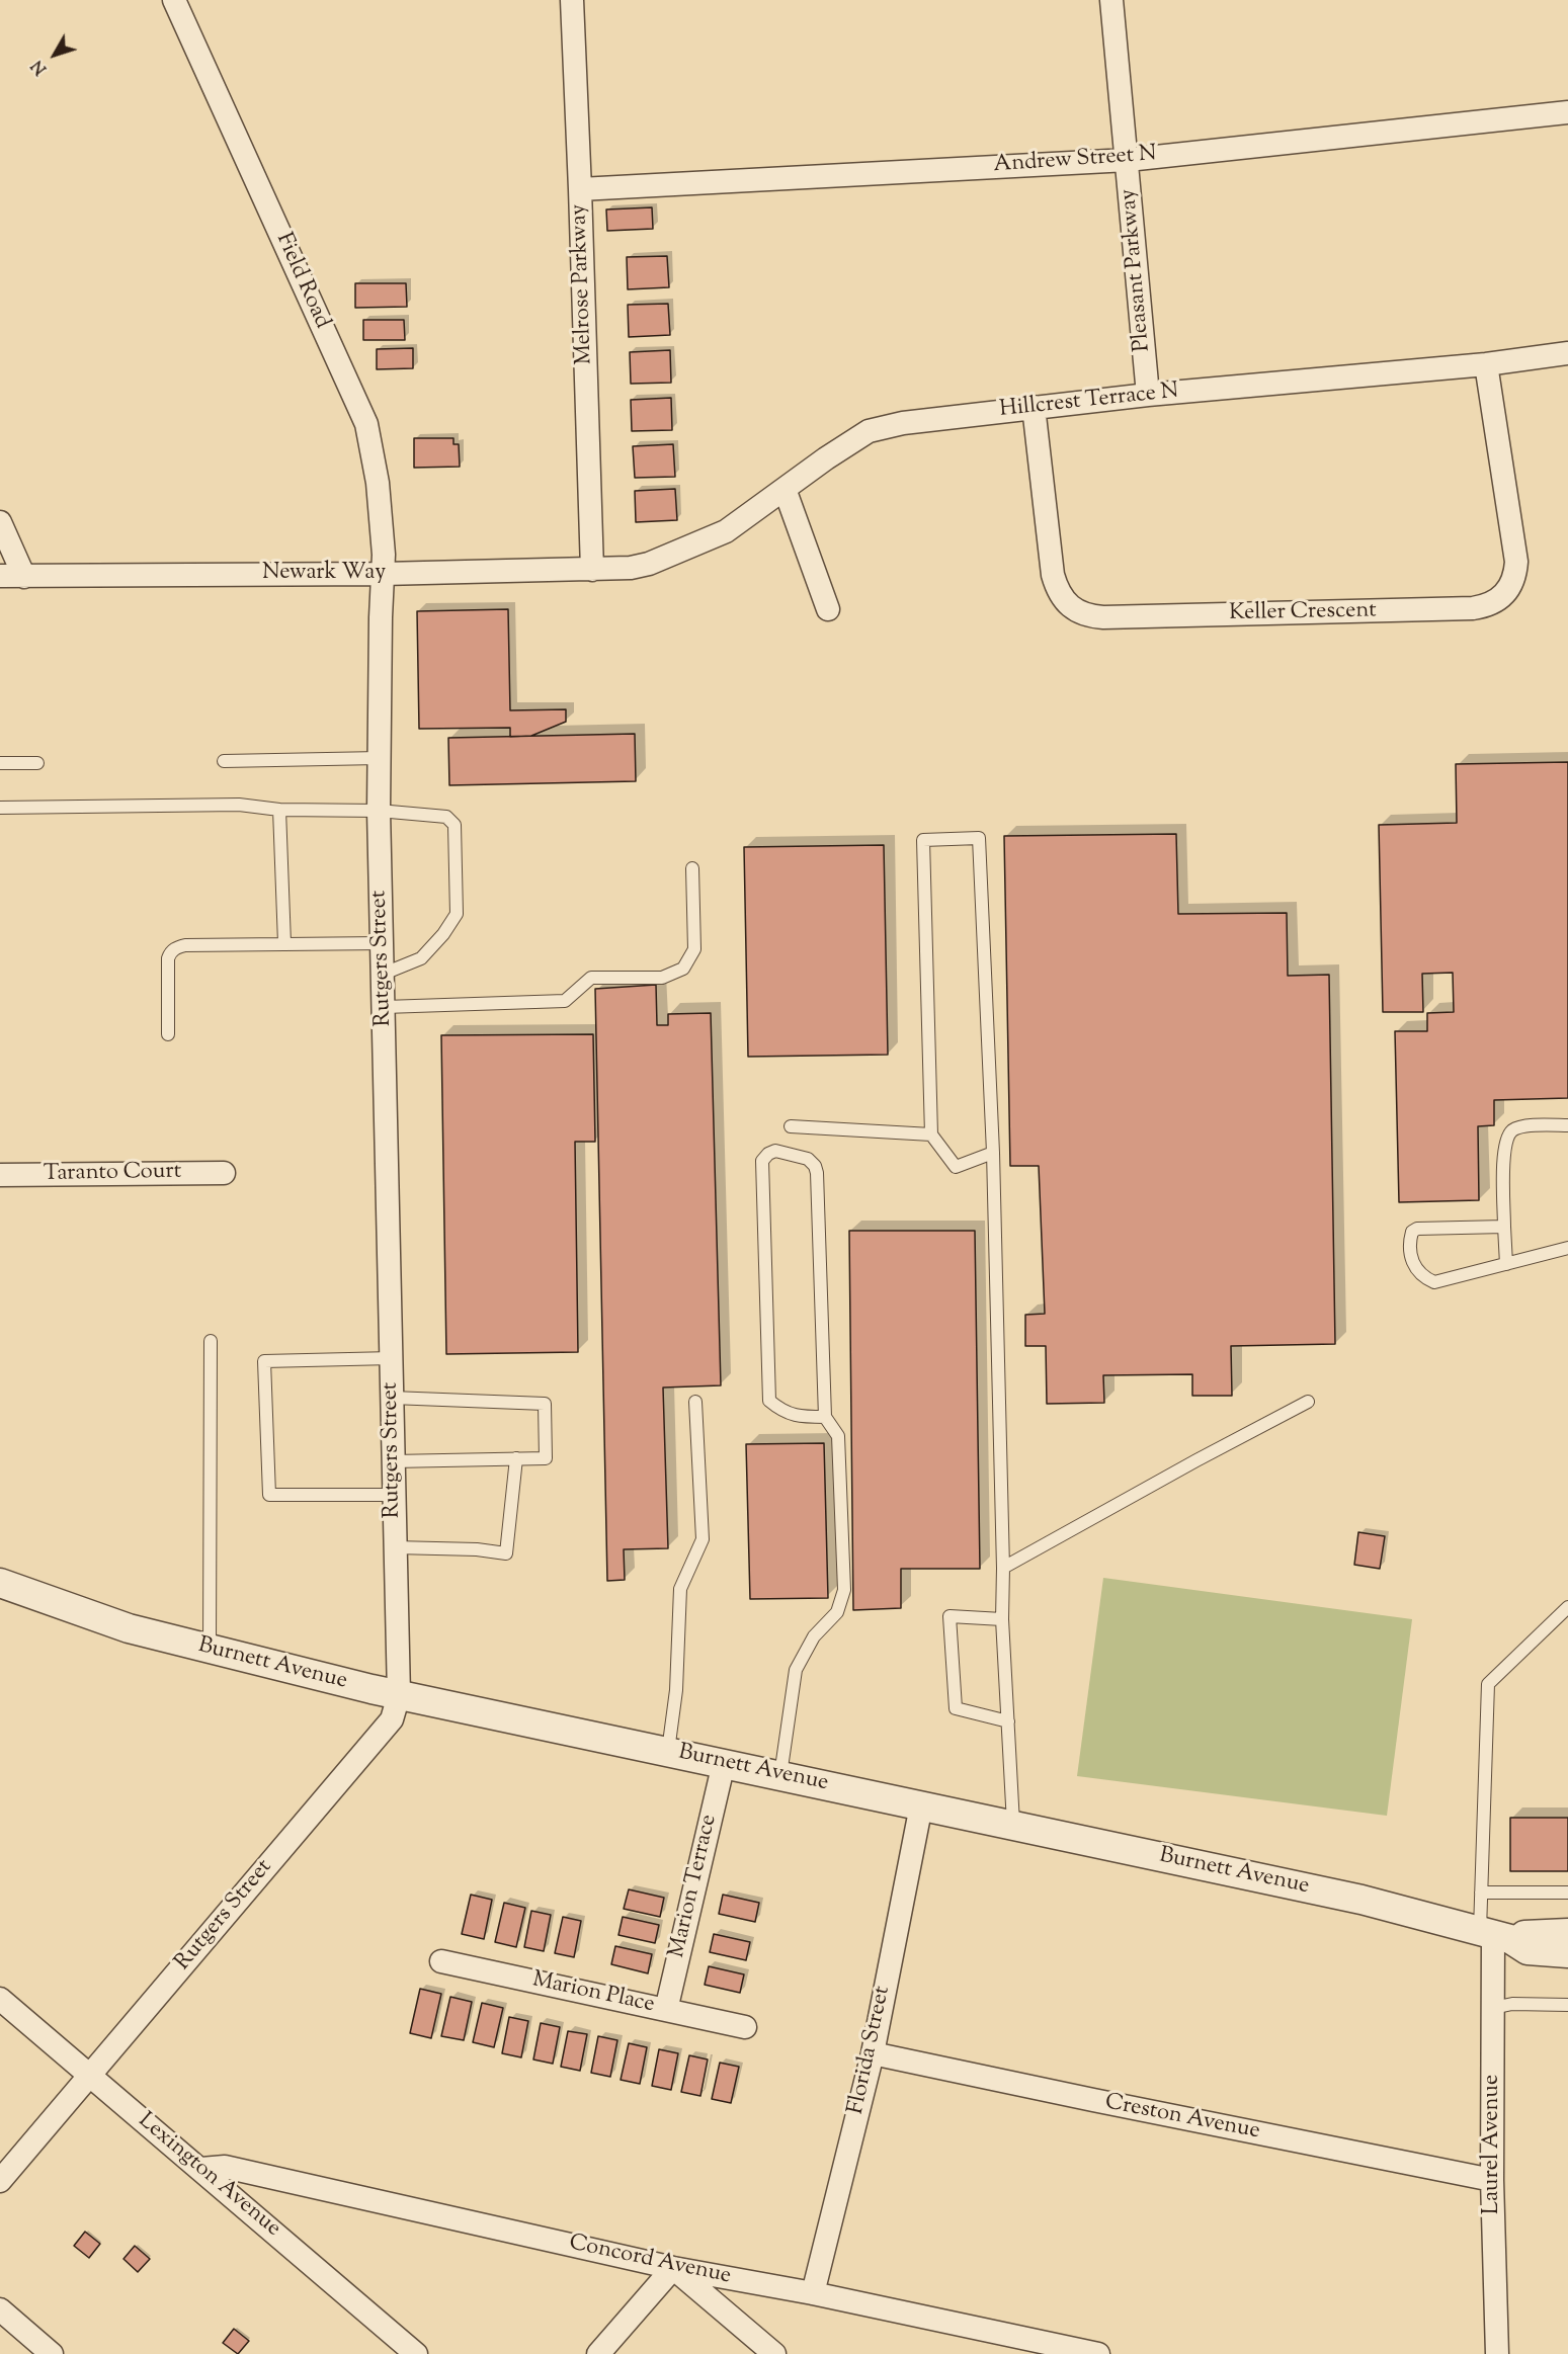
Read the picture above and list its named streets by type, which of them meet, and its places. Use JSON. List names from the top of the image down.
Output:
{
  "streets": {
    "street": [
      "Andrew Street N",
      "Pleasant Parkway",
      "Field Road",
      "Melrose Parkway",
      "Hillcrest Terrace N",
      "Newark Way",
      "Keller Crescent",
      "Rutgers Street",
      "Taranto Court",
      "Burnett Avenue",
      "Marion Terrace",
      "Marion Place",
      "Florida Street",
      "Creston Avenue",
      "Laurel Avenue",
      "Lexington Avenue",
      "Concord Avenue"
    ]
  },
  "crossings": [
    ["Andrew Street N", "Pleasant Parkway"],
    ["Andrew Street N", "Melrose Parkway"],
    ["Pleasant Parkway", "Hillcrest Terrace N"],
    ["Field Road", "Newark Way"],
    ["Field Road", "Rutgers Street"],
    ["Melrose Parkway", "Newark Way"],
    ["Hillcrest Terrace N", "Newark Way"],
    ["Hillcrest Terrace N", "Keller Crescent"],
    ["Newark Way", "Rutgers Street"],
    ["Rutgers Street", "Burnett Avenue"],
    ["Rutgers Street", "Lexington Avenue"],
    ["Burnett Avenue", "Marion Terrace"],
    ["Burnett Avenue", "Florida Street"],
    ["Burnett Avenue", "Laurel Avenue"],
    ["Marion Terrace", "Marion Place"],
    ["Florida Street", "Creston Avenue"],
    ["Florida Street", "Concord Avenue"],
    ["Creston Avenue", "Laurel Avenue"],
    ["Lexington Avenue", "Concord Avenue"]
  ],
  "north": "bottom left"
}
